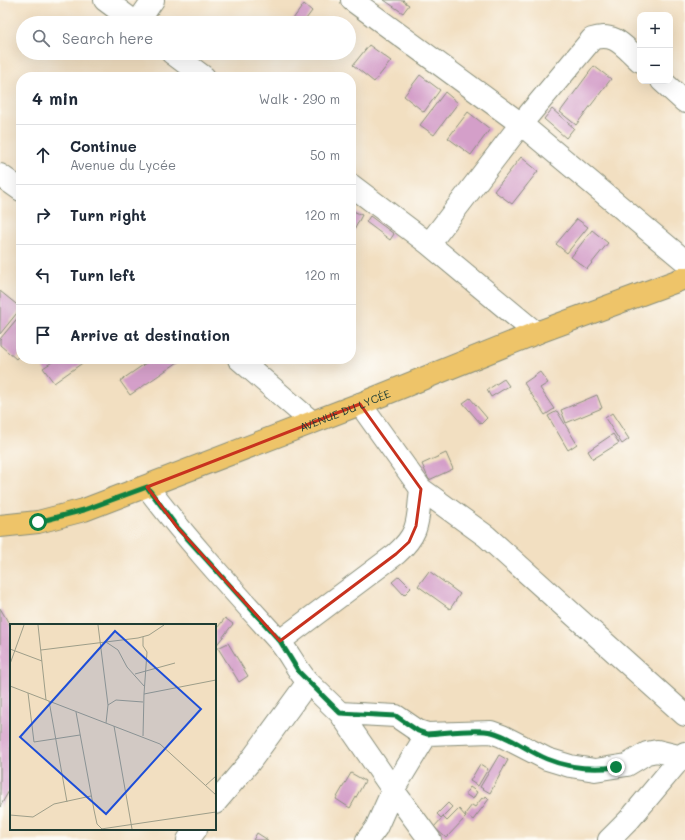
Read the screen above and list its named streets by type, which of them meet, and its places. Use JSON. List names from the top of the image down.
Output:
{
  "streets": {
    "main road": ["AVENUE DU LYCÉE"]
  },
  "page": {
    "map_buttons": ["+", "−"],
    "search": "Search here",
    "heading": ["4 min", "Walk · 290 m"],
    "list": [
      ["Continue", "Avenue du Lycée", "50 m"],
      ["Turn right", "120 m"],
      ["Turn left", "120 m"],
      "Arrive at destination"
    ]
  }
}
